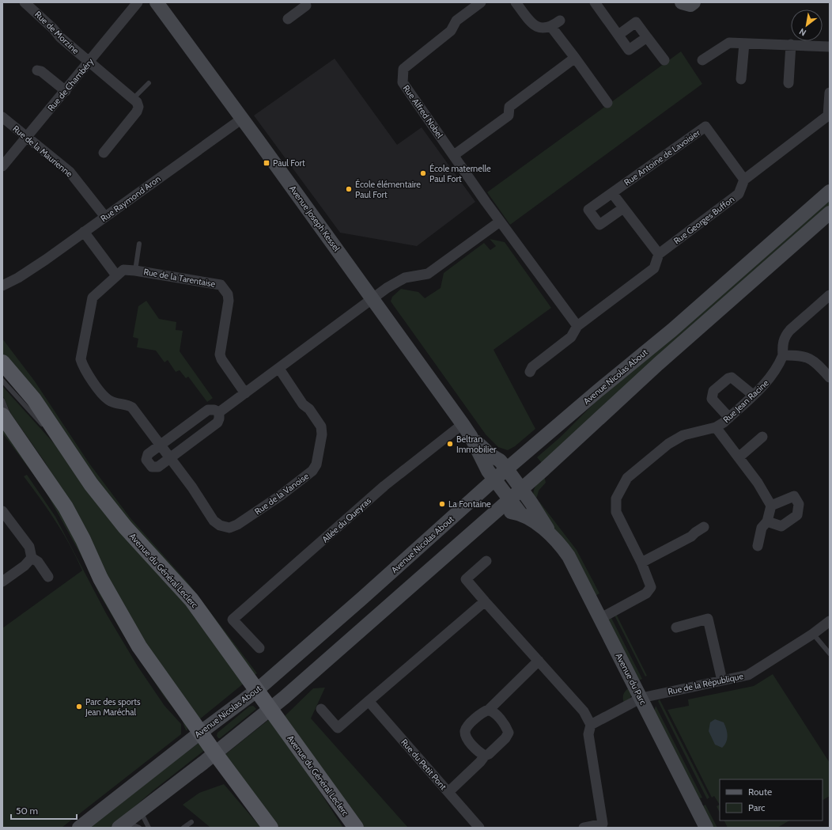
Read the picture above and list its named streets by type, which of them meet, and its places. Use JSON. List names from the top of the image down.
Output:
{
  "streets": {
    "main road": [
      "Avenue Joseph Kessel",
      "Avenue Nicolas About",
      "Avenue du Général Leclerc",
      "Avenue du Parc"
    ],
    "street": [
      "Rue de Morzine",
      "Rue de Chambéry",
      "Rue Alfred Nobel",
      "Rue de la Maurienne",
      "Rue Antoine de Lavoisier",
      "Rue Raymond Aron",
      "Rue Georges Buffon",
      "Rue de la Tarentaise",
      "Rue Jean Racine",
      "Rue de la Vanoise",
      "Allée du Queyras",
      "Rue de la République",
      "Rue du Petit Pont"
    ]
  },
  "crossings": [
    ["Rue de Morzine", "Rue de Chambéry"],
    ["Rue de Chambéry", "Rue de la Maurienne"],
    ["Rue de la Maurienne", "Rue Raymond Aron"],
    ["Rue Antoine de Lavoisier", "Rue Georges Buffon"],
    ["Rue Raymond Aron", "Avenue Joseph Kessel"],
    ["Avenue Joseph Kessel", "Avenue Nicolas About"],
    ["Avenue Joseph Kessel", "Allée du Queyras"],
    ["Avenue Joseph Kessel", "Avenue du Parc"],
    ["Rue de la Tarentaise", "Rue de la Vanoise"],
    ["Avenue Nicolas About", "Avenue du Général Leclerc"],
    ["Avenue Nicolas About", "Avenue du Parc"],
    ["Rue Jean Racine", "Avenue du Parc"],
    ["Avenue du Parc", "Rue de la République"]
  ],
  "places": {
    "transit": ["Paul Fort"],
    "other": [
      "École maternelle Paul Fort",
      "École élémentaire Paul Fort",
      "Beltran Immobilier",
      "La Fontaine",
      "Parc des sports Jean Maréchal"
    ]
  },
  "legend": ["Route", "Parc"],
  "scale_bar": "50 m",
  "north": "bottom left"
}
